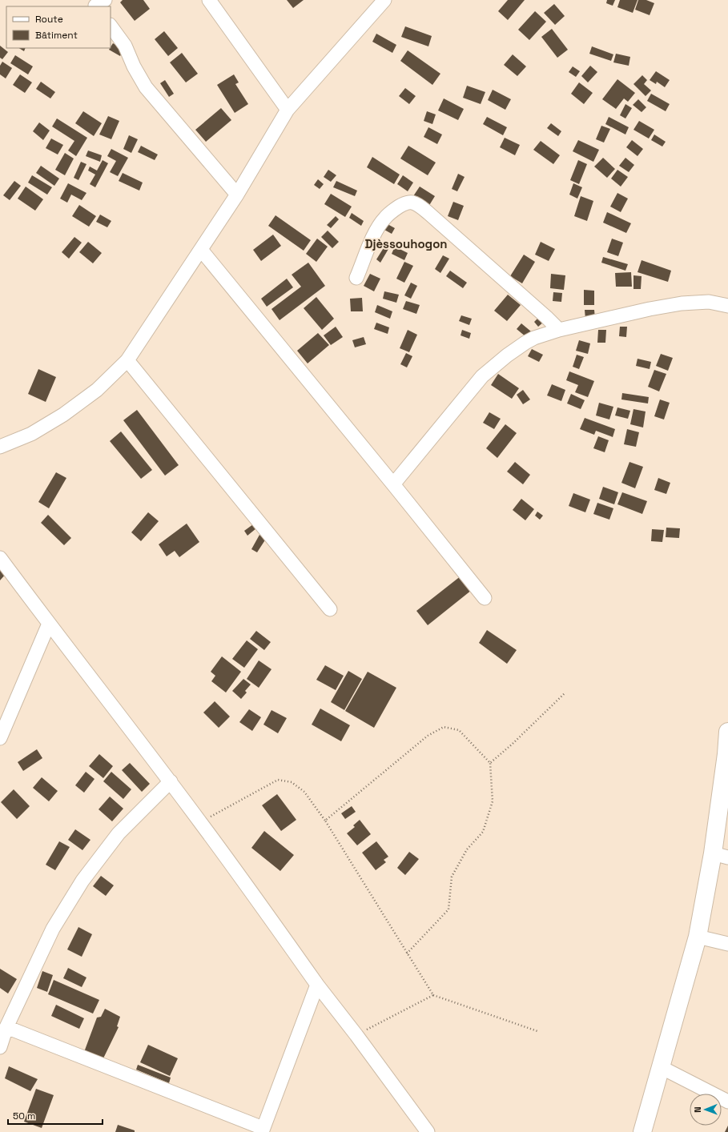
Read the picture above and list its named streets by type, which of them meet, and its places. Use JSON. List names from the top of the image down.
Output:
{
  "districts": ["Djèssouhogon"],
  "legend": ["Route", "Bâtiment"],
  "scale_bar": "50 m",
  "north": "left"
}
